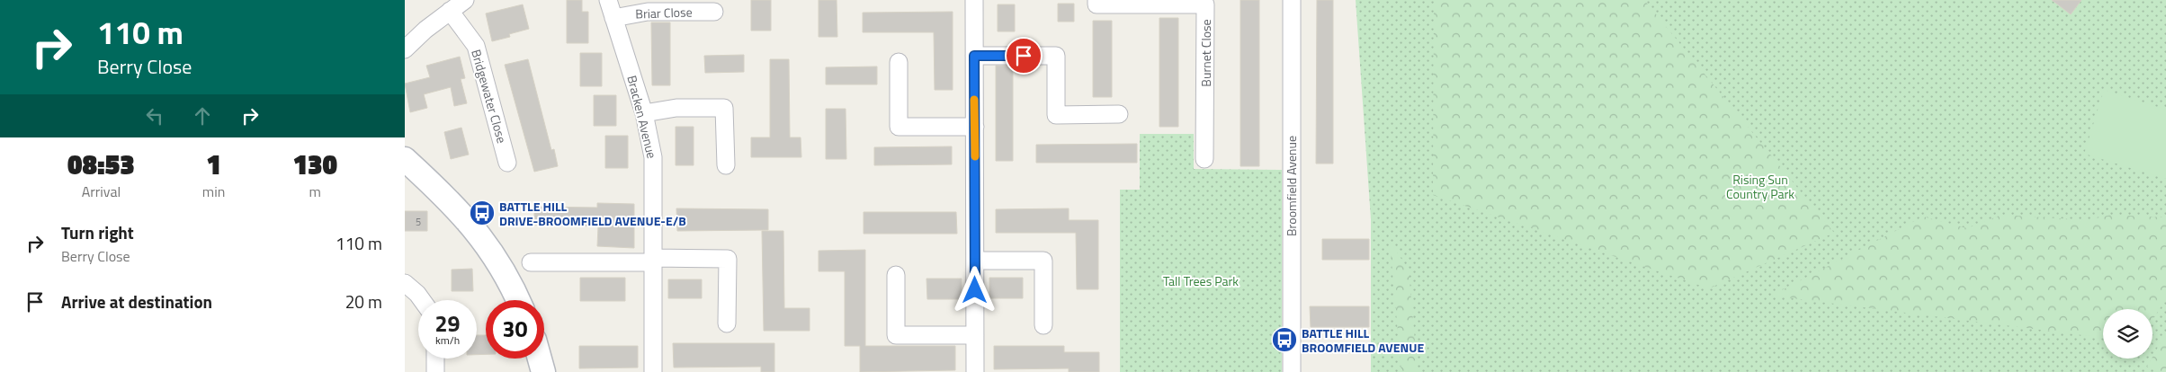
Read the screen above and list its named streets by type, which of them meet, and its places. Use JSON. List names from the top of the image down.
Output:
{
  "streets": {
    "street": [
      "Briar Close",
      "Burnet Close",
      "Bridgewater Close",
      "Bracken Avenue",
      "Broomfield Avenue"
    ]
  },
  "crossings": [
    ["Briar Close", "Bracken Avenue"]
  ],
  "parks": ["Rising Sun Country Park", "Tall Trees Park"],
  "places": {
    "bus stop": ["BATTLE HILL DRIVE-BROOMFIELD AVENUE-E/B", "BATTLE HILL BROOMFIELD AVENUE"]
  },
  "house_numbers": ["5"],
  "page": {
    "turn": ["110 m", "Berry Close"],
    "eta": [
      "08:53",
      "Arrival",
      "1",
      "min",
      "130",
      "m"
    ],
    "list": [
      {
        "name": "Turn right",
        "note": "Berry Close",
        "value": "110 m"
      },
      {
        "name": "Arrive at destination",
        "value": "20 m"
      }
    ],
    "speed": "29 km/h",
    "limit": "30"
  }
}
